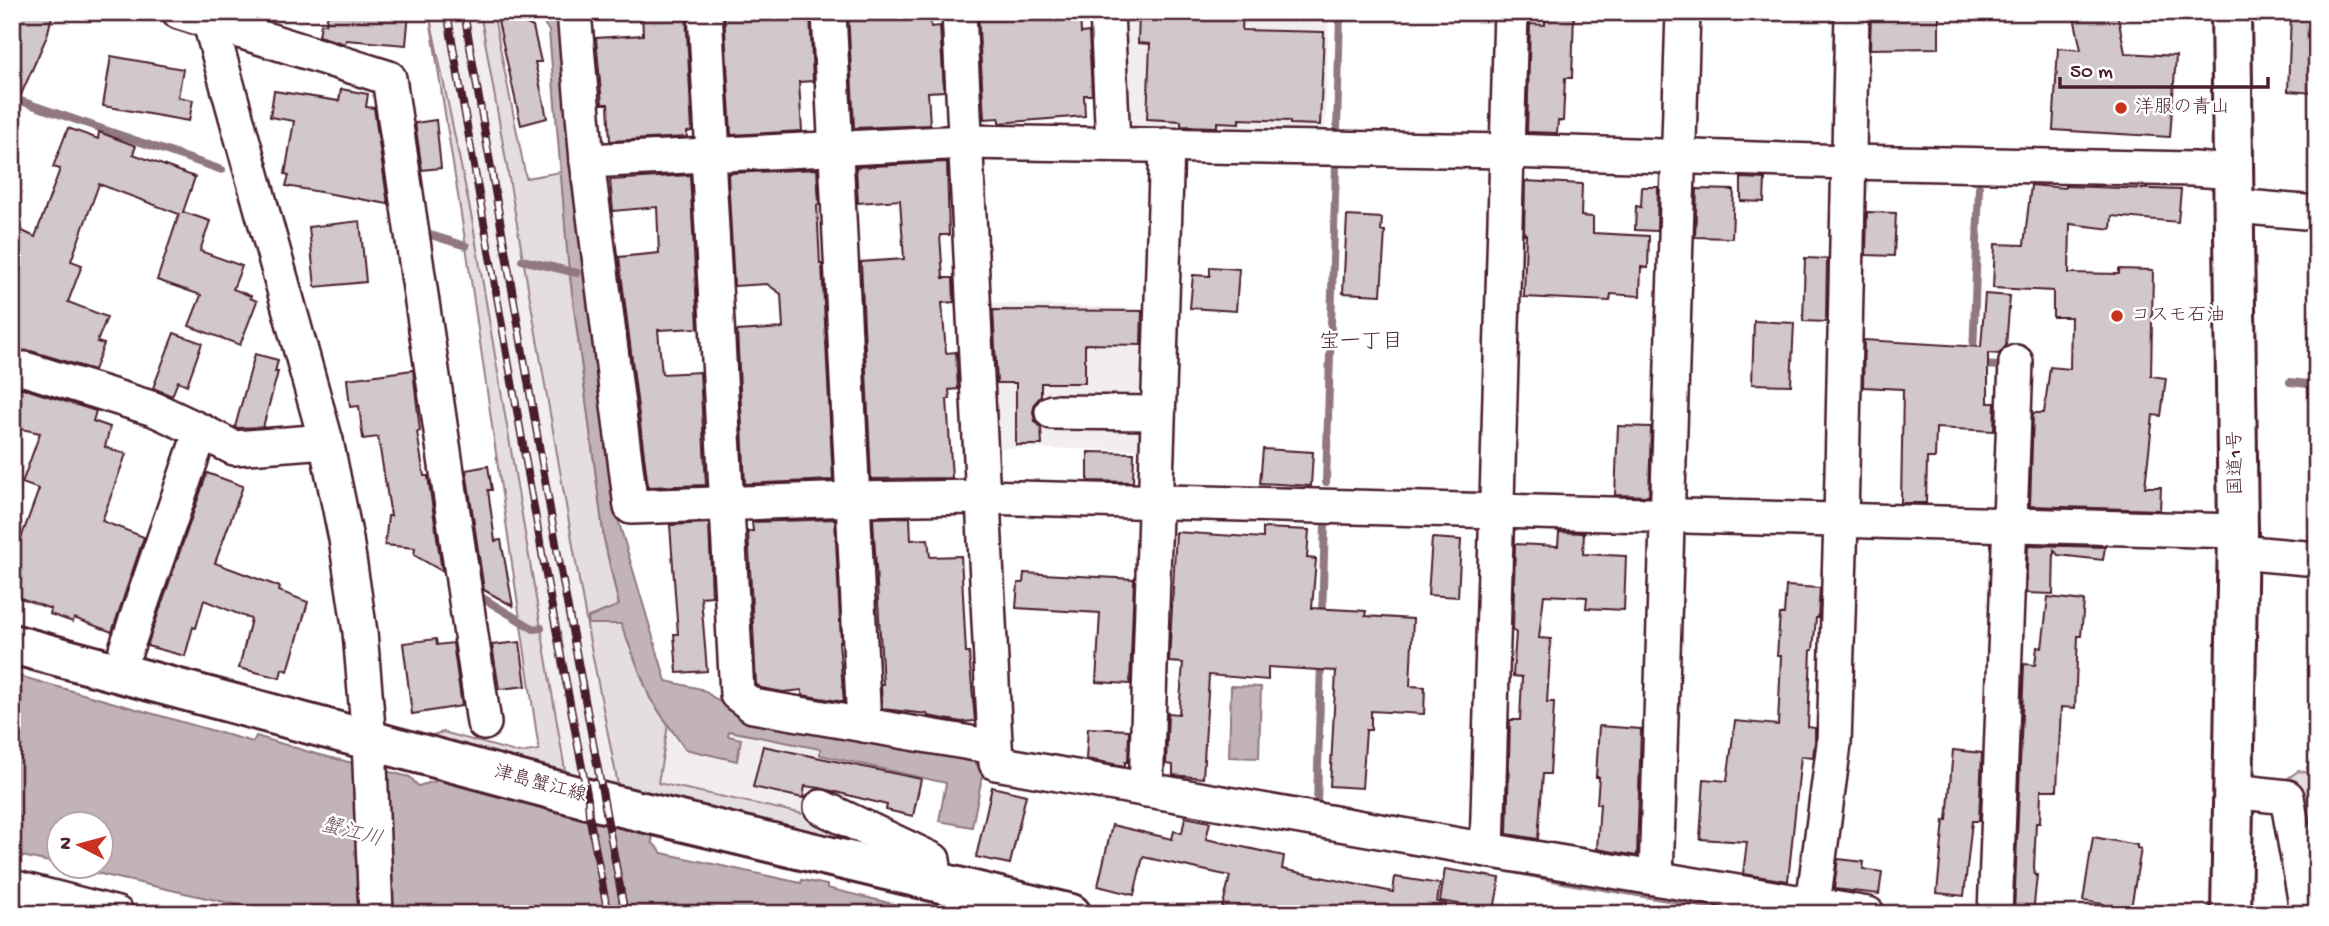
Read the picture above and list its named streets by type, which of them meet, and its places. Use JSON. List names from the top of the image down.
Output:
{
  "streets": {
    "main road": ["国道1号", "津島蟹江線"]
  },
  "districts": ["宝一丁目"],
  "water": ["蟹江川"],
  "places": ["洋服の青山", "コスモ石油"],
  "scale_bar": "50 m",
  "north": "left"
}
